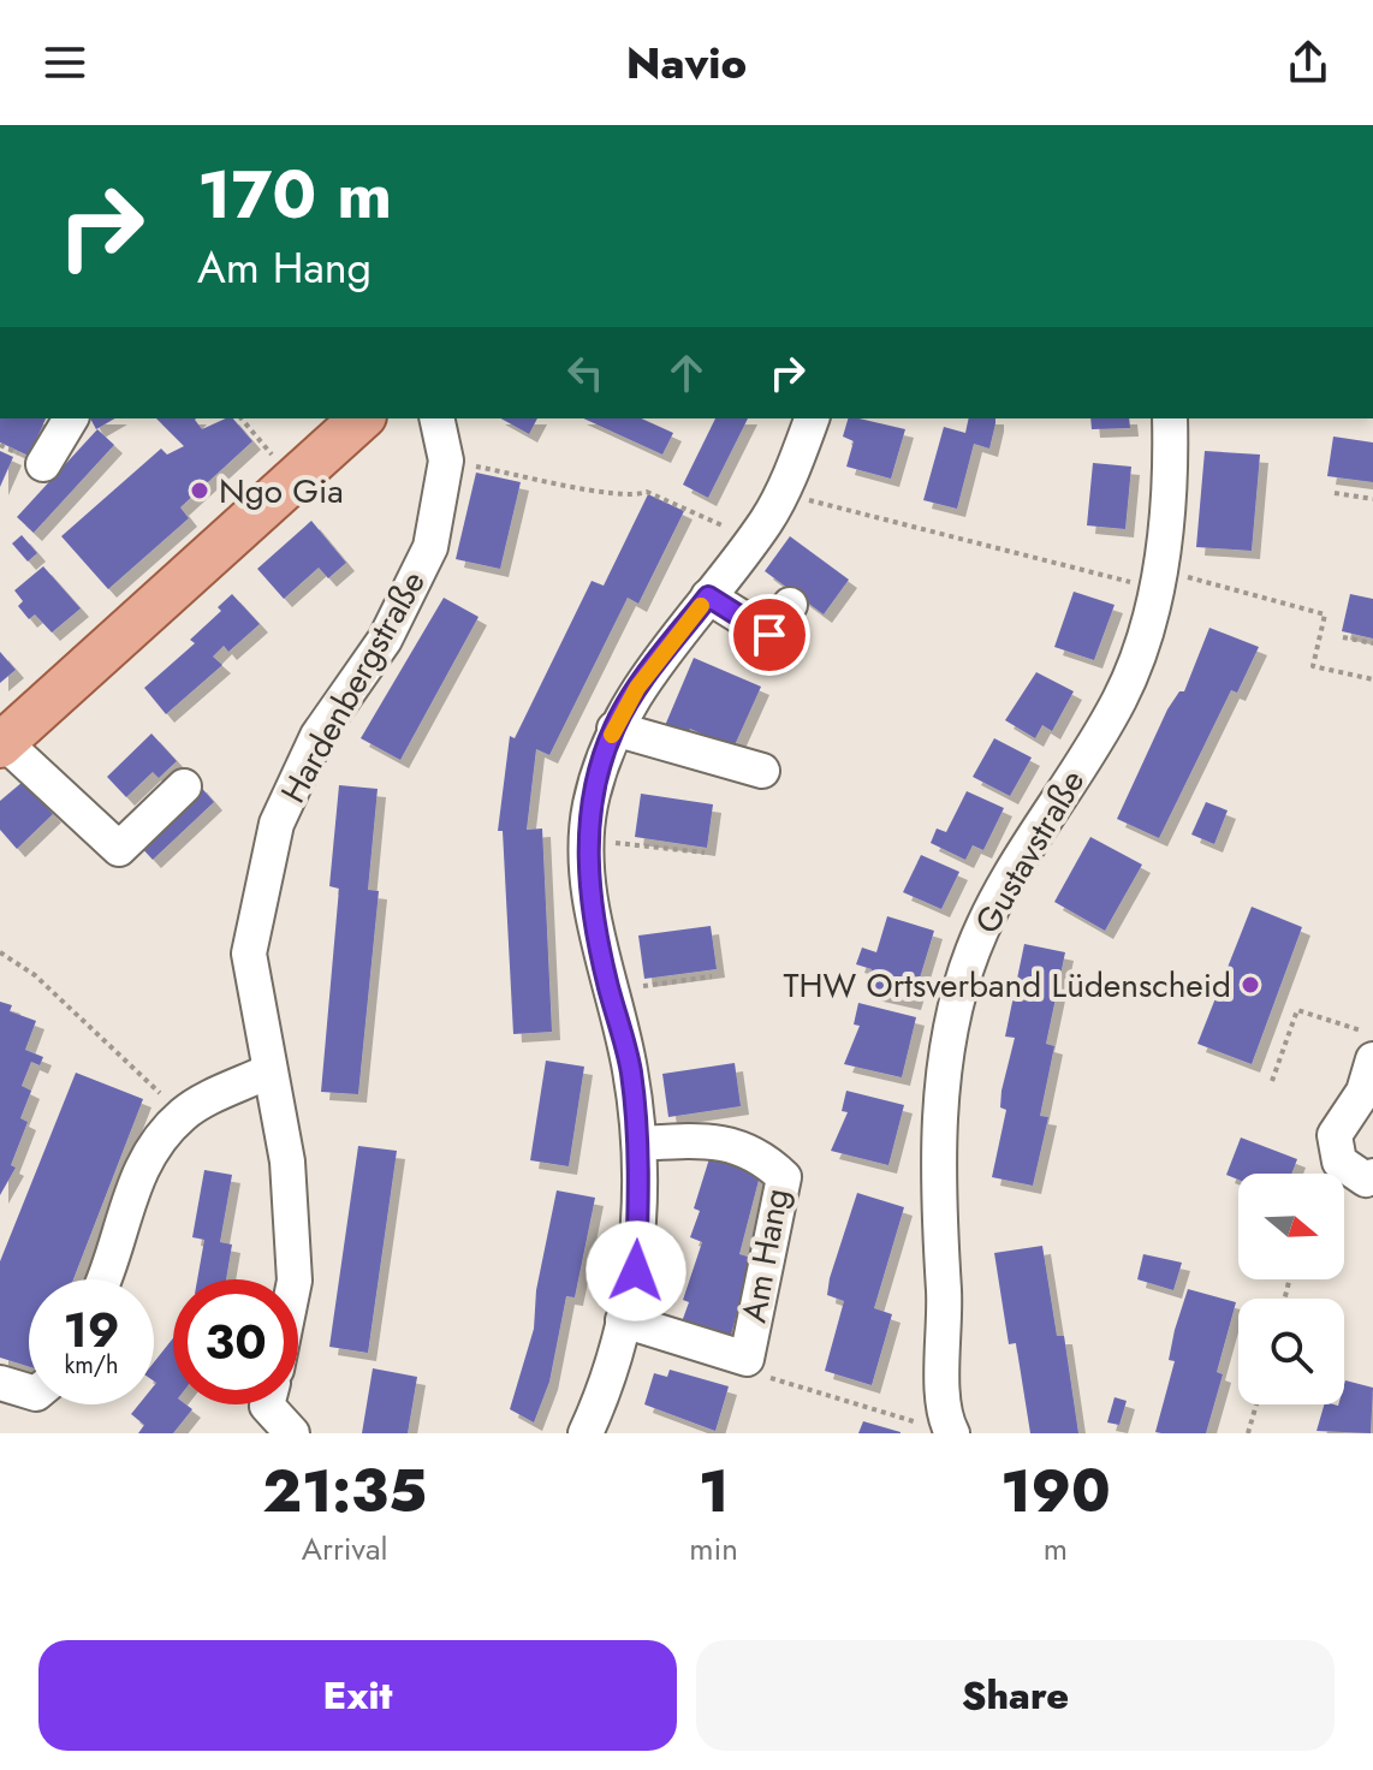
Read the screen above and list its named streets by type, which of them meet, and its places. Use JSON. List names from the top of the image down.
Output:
{
  "streets": {
    "street": ["Hardenbergstraße", "Gustavstraße", "Am Hang"]
  },
  "places": ["Ngo Gia", "THW Ortsverband Lüdenscheid"],
  "north": "right",
  "page": {
    "header": "Navio",
    "turn": ["170 m", "Am Hang"],
    "speed": "19 km/h",
    "limit": "30",
    "eta": [
      "21:35",
      "Arrival",
      "1",
      "min",
      "190",
      "m"
    ],
    "buttons": ["Exit", "Share"]
  }
}
